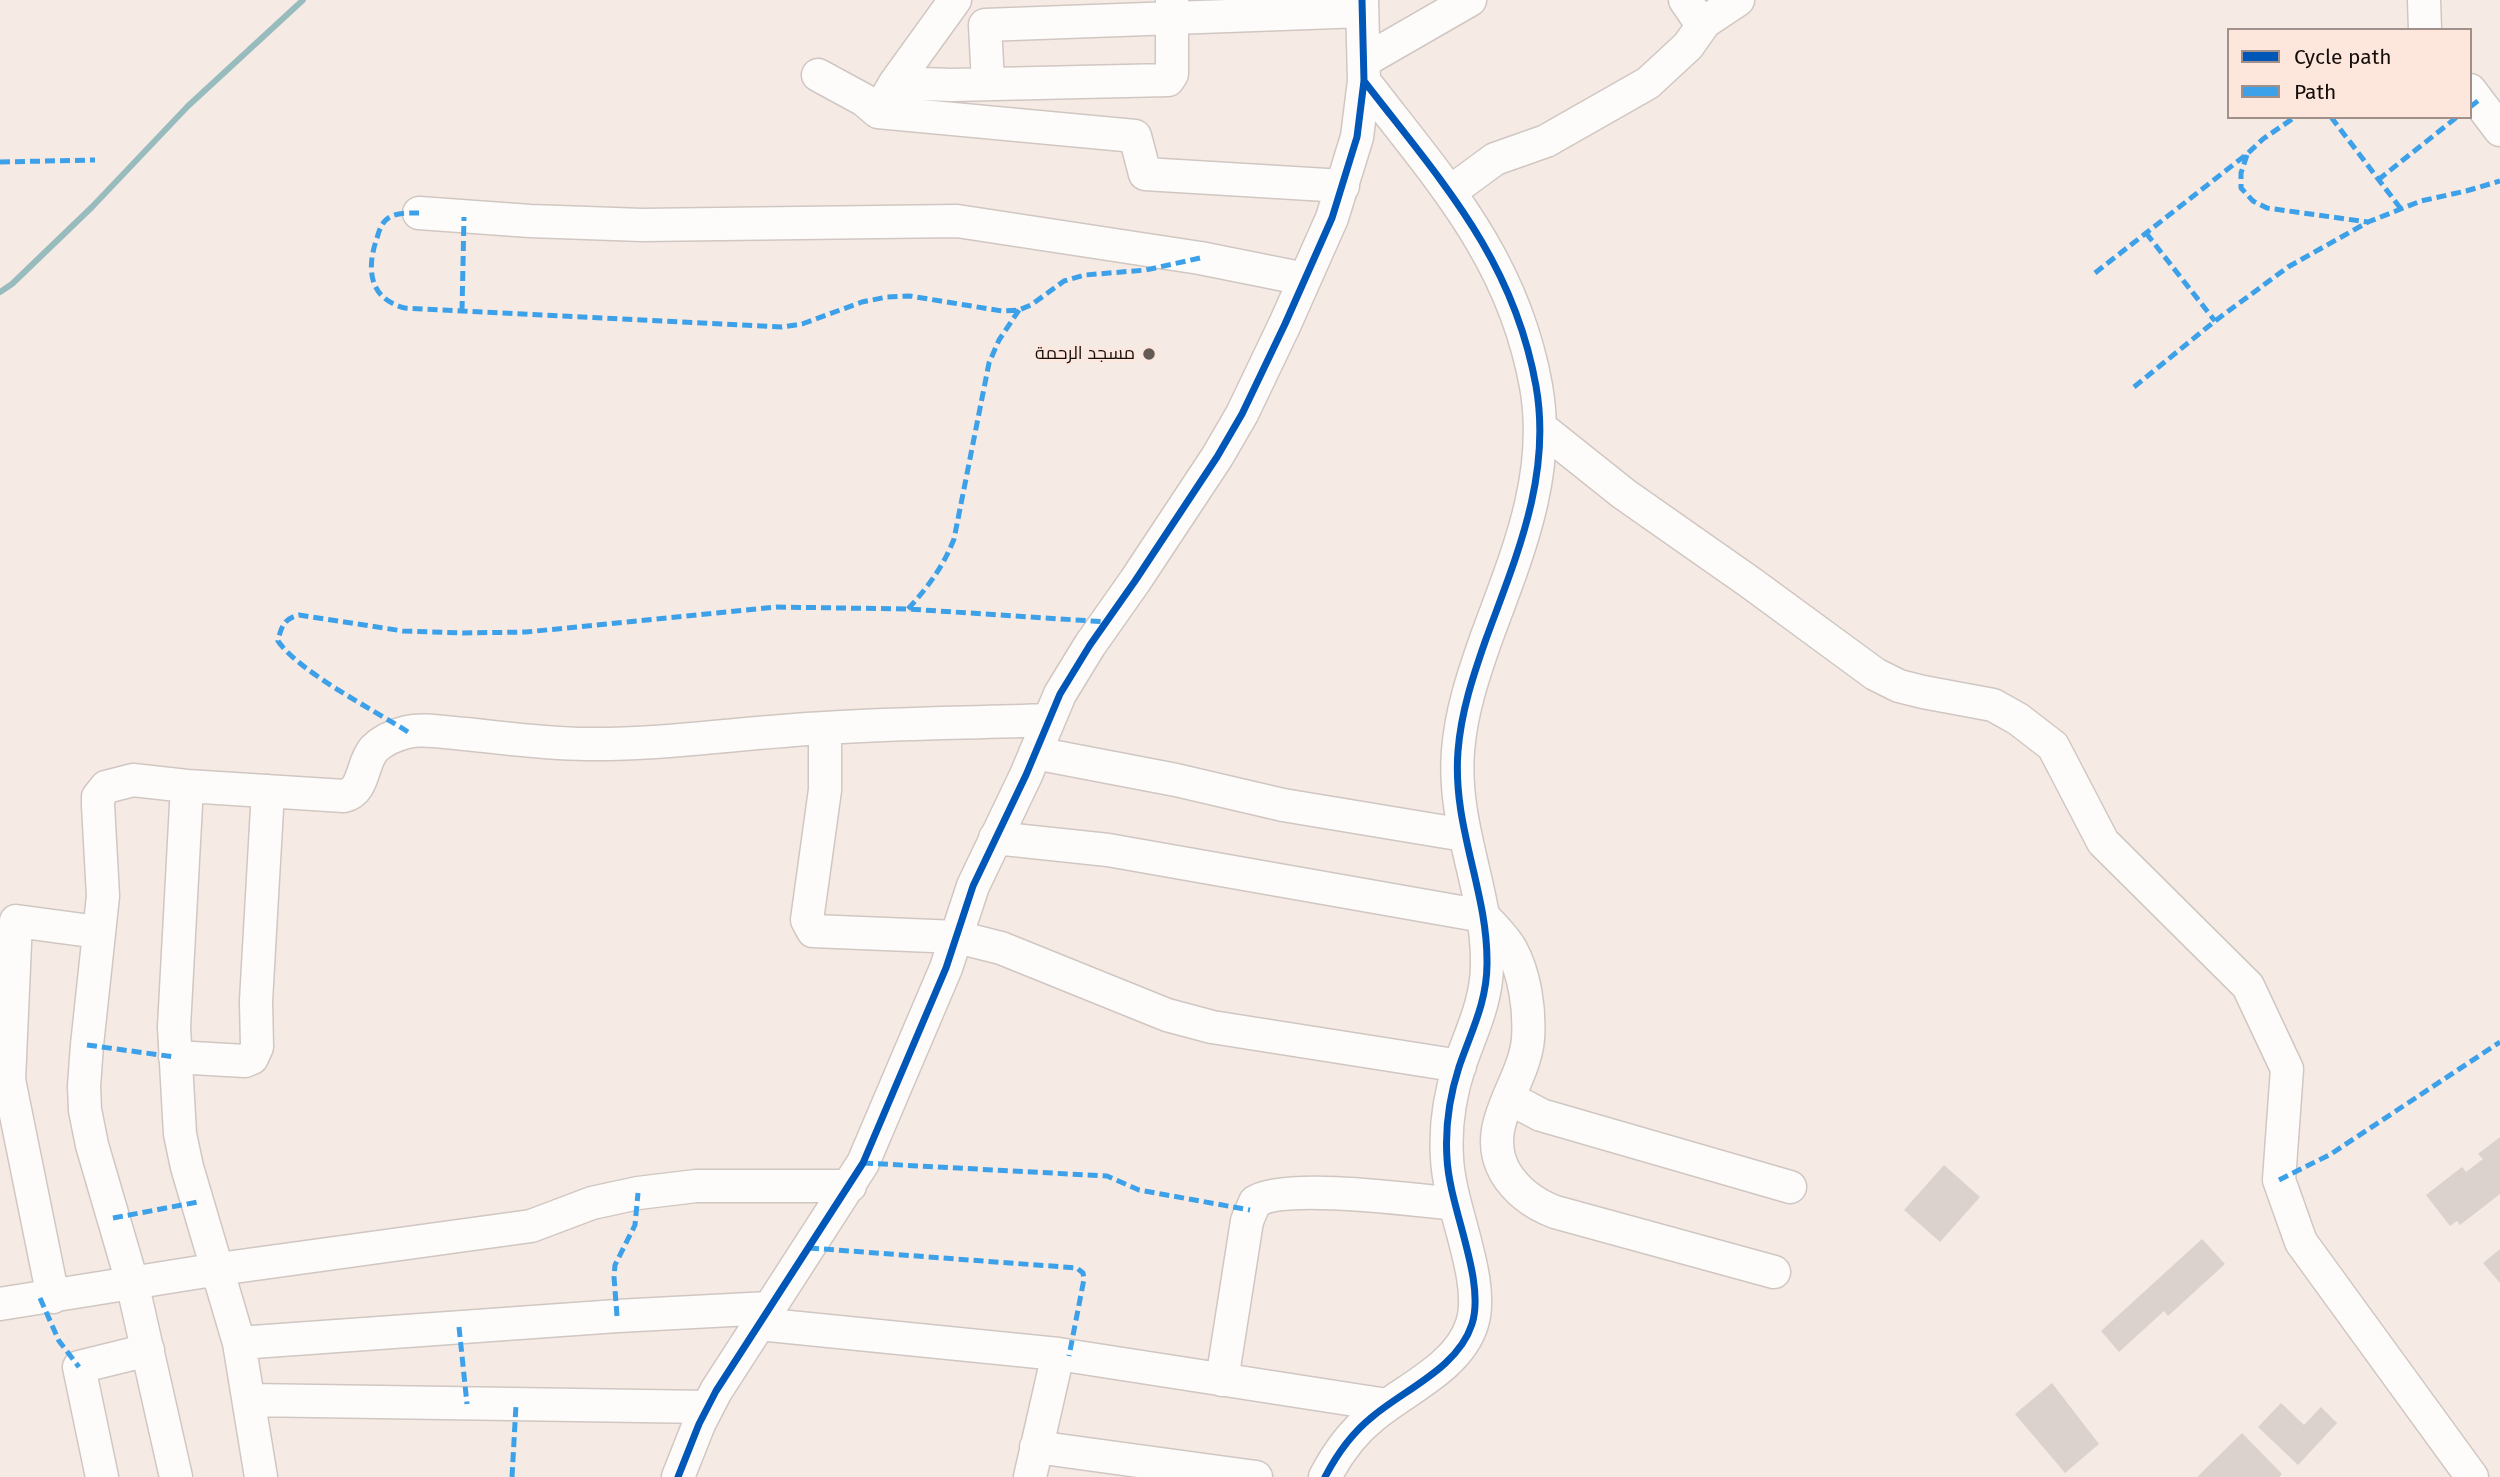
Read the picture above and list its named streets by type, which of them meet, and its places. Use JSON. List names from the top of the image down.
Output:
{
  "places": ["مسجد الرحمة"],
  "legend": ["Cycle path", "Path"]
}
